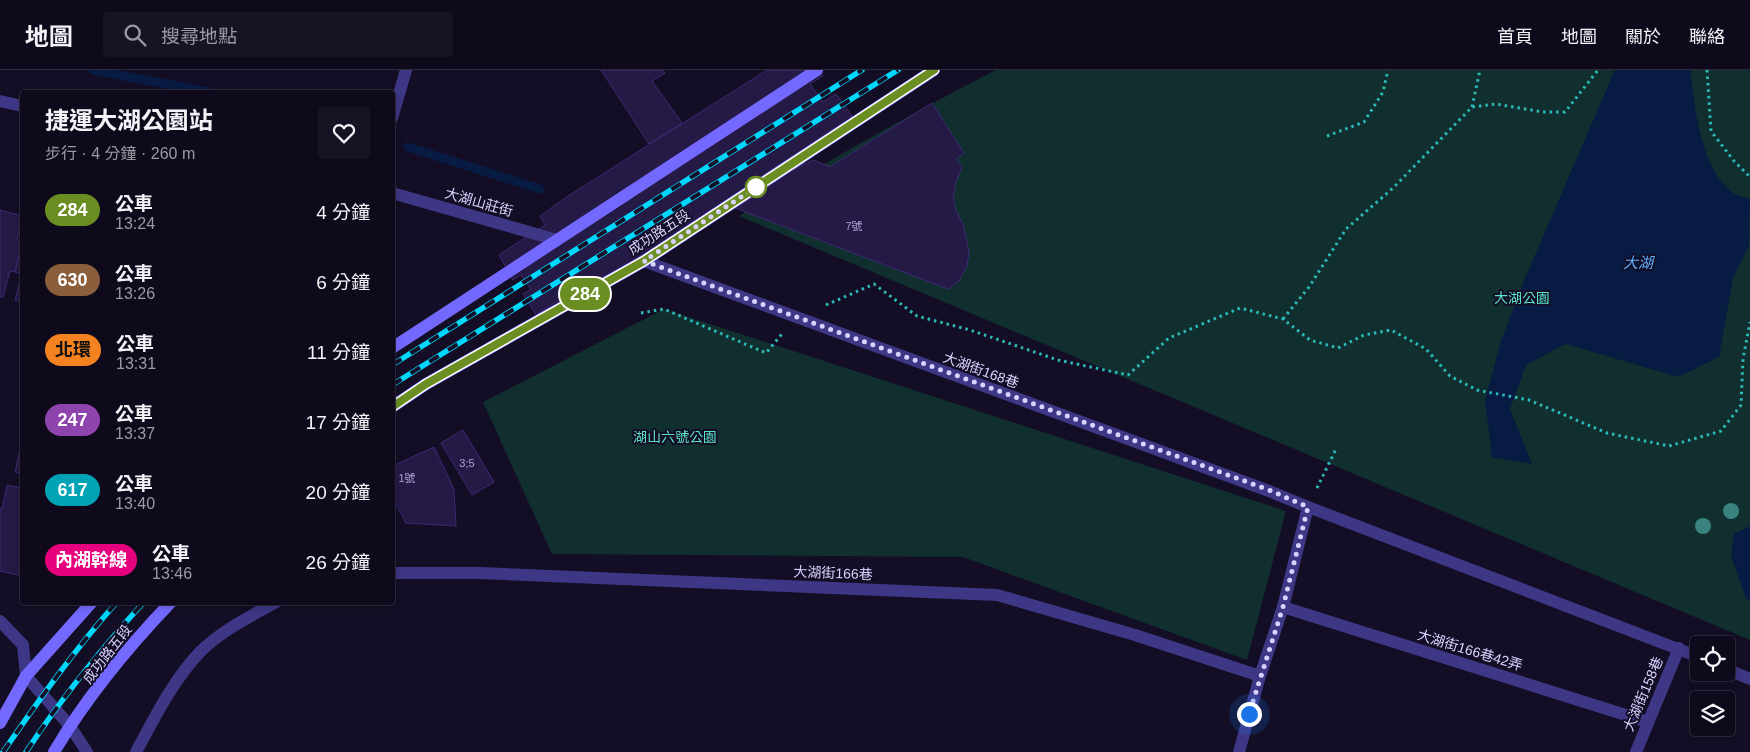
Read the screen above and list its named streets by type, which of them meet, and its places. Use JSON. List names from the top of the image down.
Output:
{
  "streets": {
    "main road": ["成功路五段"],
    "street": [
      "大湖山莊街",
      "大湖街168巷",
      "大湖街166巷",
      "大湖街166巷42弄",
      "大湖街158巷"
    ]
  },
  "crossings": [
    ["成功路五段", "大湖街168巷"],
    ["大湖街168巷", "大湖街158巷"],
    ["大湖街166巷42弄", "大湖街158巷"]
  ],
  "water": ["大湖"],
  "parks": ["大湖公園", "湖山六號公園"],
  "lines": ["bus line 284"],
  "house_numbers": ["7號", "3;5", "1號"],
  "page": {
    "header": "地圖",
    "search": "搜尋地點",
    "nav": [
      "首頁",
      "地圖",
      "關於",
      "聯絡"
    ],
    "on_map": "284",
    "heading": ["捷運大湖公園站", "步行 · 4 分鐘 · 260 m"],
    "list": [
      {
        "mark": "284",
        "name": "公車",
        "note": "13:24",
        "value": "4 分鐘"
      },
      {
        "mark": "630",
        "name": "公車",
        "note": "13:26",
        "value": "6 分鐘"
      },
      {
        "mark": "北環",
        "name": "公車",
        "note": "13:31",
        "value": "11 分鐘"
      },
      {
        "mark": "247",
        "name": "公車",
        "note": "13:37",
        "value": "17 分鐘"
      },
      {
        "mark": "617",
        "name": "公車",
        "note": "13:40",
        "value": "20 分鐘"
      },
      {
        "mark": "內湖幹線",
        "name": "公車",
        "note": "13:46",
        "value": "26 分鐘"
      }
    ]
  }
}
